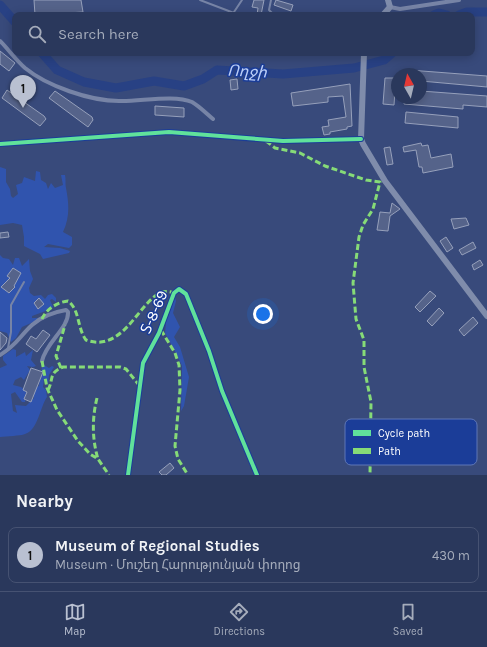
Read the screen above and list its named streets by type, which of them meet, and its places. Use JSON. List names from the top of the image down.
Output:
{
  "streets": {
    "street": ["Տ-8-69"]
  },
  "water": ["Ողջի"],
  "legend": ["Cycle path", "Path"],
  "north": "top",
  "page": {
    "search": "Search here",
    "pins": "1",
    "heading": "Nearby",
    "list": [
      {
        "mark": "1",
        "name": "Museum of Regional Studies",
        "note": "Museum · Մուշեղ Հարությունյան փողոց",
        "value": "430 m"
      }
    ],
    "nav": ["Map", "Directions", "Saved"]
  }
}
